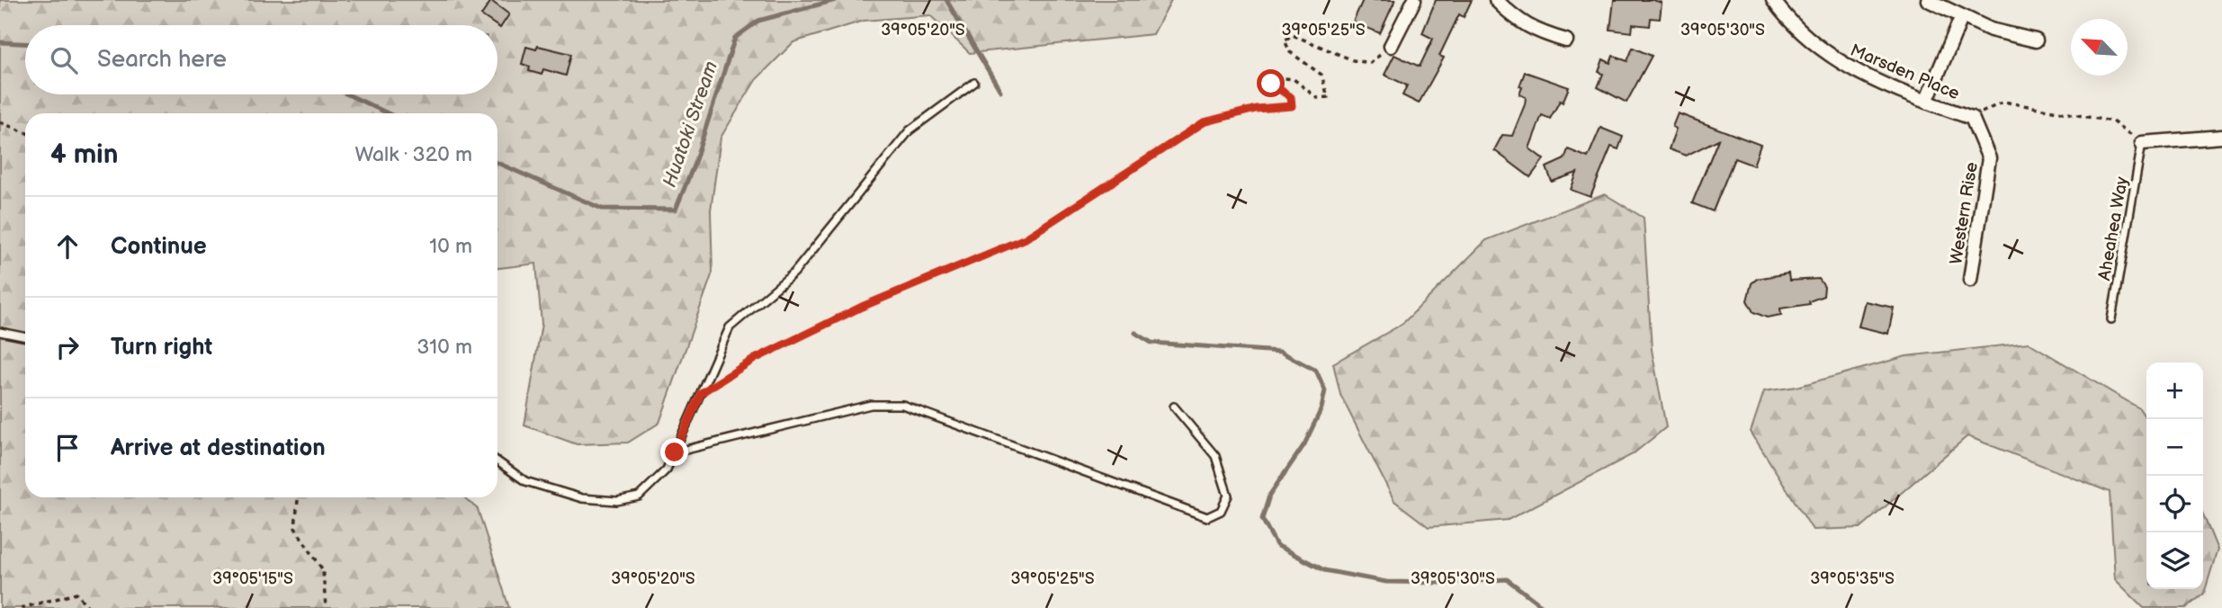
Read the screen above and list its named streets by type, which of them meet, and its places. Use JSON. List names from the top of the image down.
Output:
{
  "streets": {
    "street": ["Marsden Place", "Western Rise"],
    "lane": ["Aheahea Way"]
  },
  "crossings": [
    ["Marsden Place", "Western Rise"]
  ],
  "water": ["Huatoki Stream"],
  "north": "top left",
  "page": {
    "search": "Search here",
    "heading": ["4 min", "Walk · 320 m"],
    "list": [
      ["Continue", "10 m"],
      ["Turn right", "310 m"],
      "Arrive at destination"
    ],
    "map_buttons": ["+", "−"]
  },
  "coordinates": [
    "39°05'20\"S",
    "39°05'25\"S",
    "39°05'30\"S",
    "39°05'15\"S",
    "39°05'35\"S"
  ]
}
